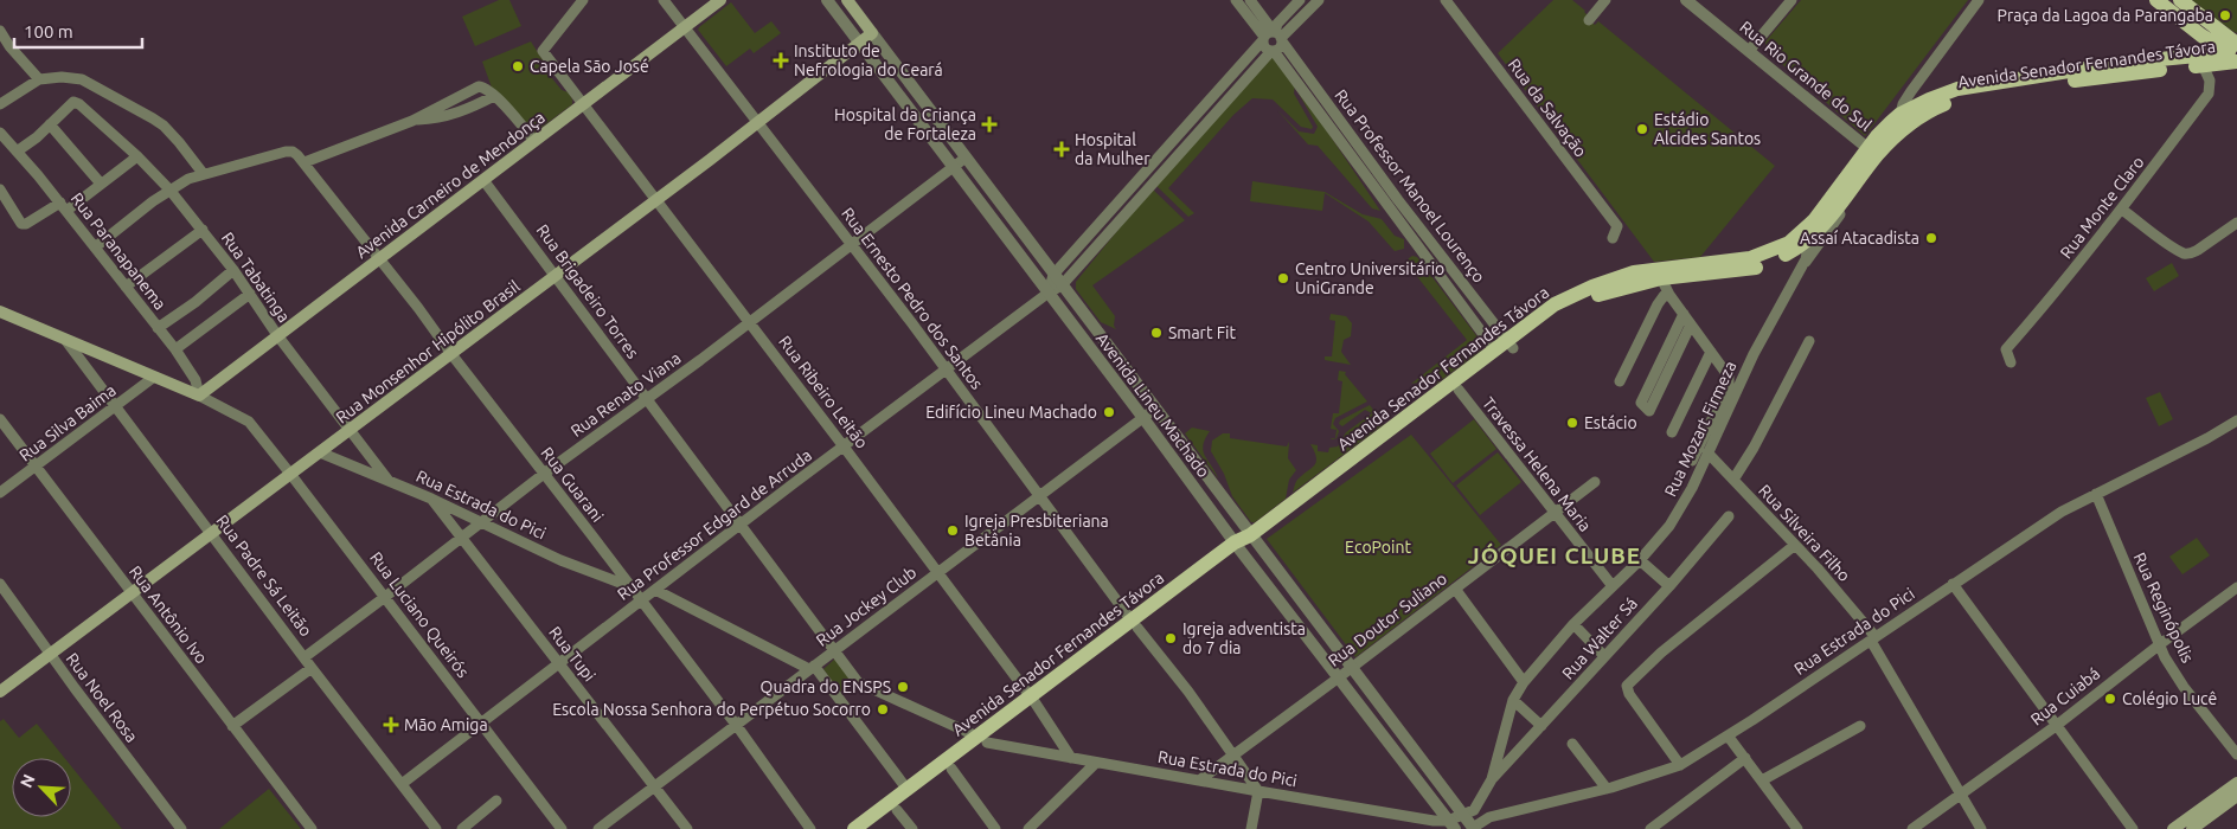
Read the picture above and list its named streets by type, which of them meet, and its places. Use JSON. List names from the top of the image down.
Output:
{
  "streets": {
    "main road": [
      "Avenida Senador Fernandes Távora",
      "Avenida Carneiro de Mendonça",
      "Rua Monsenhor Hipólito Brasil",
      "Avenida Lineu Machado",
      "Rua Padre Sá Leitão"
    ],
    "street": [
      "Rua Rio Grande do Sul",
      "Rua da Salvação",
      "Rua Professor Manoel Lourenço",
      "Rua Monte Claro",
      "Rua Paranapanema",
      "Rua Tabatinga",
      "Rua Brigadeiro Torres",
      "Rua Ernesto Pedro dos Santos",
      "Rua Ribeiro Leitão",
      "Rua Renato Viana",
      "Rua Silva Baima",
      "Rua Mozart Firmeza",
      "Travessa Helena Maria",
      "Rua Guarani",
      "Rua Estrada do Pici",
      "Rua Professor Edgard de Arruda",
      "Rua Silveira Filho",
      "Rua Jockey Club",
      "Rua Reginópolis",
      "Rua Antônio Ivo",
      "Rua Luciano Queirós",
      "Rua Doutor Suliano",
      "Rua Walter Sá",
      "Rua Tupi",
      "Rua Cuiabá",
      "Rua Noel Rosa"
    ]
  },
  "crossings": [
    ["Avenida Senador Fernandes Távora", "Rua Rio Grande do Sul"],
    ["Avenida Senador Fernandes Távora", "Rua Professor Manoel Lourenço"],
    ["Avenida Senador Fernandes Távora", "Rua Monte Claro"],
    ["Avenida Senador Fernandes Távora", "Rua Ernesto Pedro dos Santos"],
    ["Avenida Senador Fernandes Távora", "Rua Ribeiro Leitão"],
    ["Avenida Senador Fernandes Távora", "Avenida Lineu Machado"],
    ["Avenida Senador Fernandes Távora", "Rua Mozart Firmeza"],
    ["Avenida Senador Fernandes Távora", "Travessa Helena Maria"],
    ["Avenida Senador Fernandes Távora", "Rua Estrada do Pici"],
    ["Rua Rio Grande do Sul", "Rua Mozart Firmeza"],
    ["Avenida Carneiro de Mendonça", "Rua Paranapanema"],
    ["Avenida Carneiro de Mendonça", "Rua Tabatinga"],
    ["Avenida Carneiro de Mendonça", "Rua Brigadeiro Torres"],
    ["Avenida Carneiro de Mendonça", "Rua Ernesto Pedro dos Santos"],
    ["Avenida Carneiro de Mendonça", "Rua Ribeiro Leitão"],
    ["Avenida Carneiro de Mendonça", "Rua Guarani"],
    ["Avenida Carneiro de Mendonça", "Rua Padre Sá Leitão"],
    ["Rua Professor Manoel Lourenço", "Rua Professor Edgard de Arruda"],
    ["Rua Paranapanema", "Rua Padre Sá Leitão"],
    ["Rua Tabatinga", "Rua Monsenhor Hipólito Brasil"],
    ["Rua Tabatinga", "Rua Estrada do Pici"],
    ["Rua Brigadeiro Torres", "Rua Monsenhor Hipólito Brasil"],
    ["Rua Brigadeiro Torres", "Rua Renato Viana"],
    ["Rua Brigadeiro Torres", "Rua Estrada do Pici"],
    ["Rua Brigadeiro Torres", "Rua Professor Edgard de Arruda"],
    ["Rua Brigadeiro Torres", "Rua Jockey Club"],
    ["Rua Ernesto Pedro dos Santos", "Rua Monsenhor Hipólito Brasil"],
    ["Rua Ernesto Pedro dos Santos", "Rua Renato Viana"],
    ["Rua Ernesto Pedro dos Santos", "Rua Estrada do Pici"],
    ["Rua Ernesto Pedro dos Santos", "Rua Professor Edgard de Arruda"],
    ["Rua Ernesto Pedro dos Santos", "Rua Jockey Club"],
    ["Rua Ernesto Pedro dos Santos", "Rua Doutor Suliano"],
    ["Rua Monsenhor Hipólito Brasil", "Rua Ribeiro Leitão"],
    ["Rua Monsenhor Hipólito Brasil", "Avenida Lineu Machado"],
    ["Rua Monsenhor Hipólito Brasil", "Rua Guarani"],
    ["Rua Monsenhor Hipólito Brasil", "Rua Estrada do Pici"],
    ["Rua Monsenhor Hipólito Brasil", "Rua Padre Sá Leitão"],
    ["Rua Monsenhor Hipólito Brasil", "Rua Antônio Ivo"],
    ["Rua Monsenhor Hipólito Brasil", "Rua Luciano Queirós"],
    ["Rua Monsenhor Hipólito Brasil", "Rua Noel Rosa"],
    ["Rua Ribeiro Leitão", "Rua Renato Viana"],
    ["Rua Ribeiro Leitão", "Rua Estrada do Pici"],
    ["Rua Ribeiro Leitão", "Rua Professor Edgard de Arruda"],
    ["Rua Ribeiro Leitão", "Rua Jockey Club"],
    ["Rua Renato Viana", "Avenida Lineu Machado"],
    ["Rua Renato Viana", "Rua Guarani"],
    ["Rua Renato Viana", "Rua Estrada do Pici"],
    ["Rua Renato Viana", "Rua Padre Sá Leitão"],
    ["Rua Renato Viana", "Rua Luciano Queirós"],
    ["Rua Renato Viana", "Rua Tupi"],
    ["Avenida Lineu Machado", "Rua Mozart Firmeza"],
    ["Avenida Lineu Machado", "Rua Estrada do Pici"],
    ["Avenida Lineu Machado", "Rua Professor Edgard de Arruda"],
    ["Avenida Lineu Machado", "Rua Jockey Club"],
    ["Avenida Lineu Machado", "Rua Doutor Suliano"],
    ["Rua Silva Baima", "Rua Padre Sá Leitão"],
    ["Rua Silva Baima", "Rua Antônio Ivo"],
    ["Rua Mozart Firmeza", "Travessa Helena Maria"],
    ["Rua Mozart Firmeza", "Rua Estrada do Pici"],
    ["Rua Mozart Firmeza", "Rua Silveira Filho"],
    ["Rua Mozart Firmeza", "Rua Walter Sá"],
    ["Travessa Helena Maria", "Rua Doutor Suliano"],
    ["Rua Guarani", "Rua Estrada do Pici"],
    ["Rua Guarani", "Rua Professor Edgard de Arruda"],
    ["Rua Guarani", "Rua Jockey Club"],
    ["Rua Estrada do Pici", "Rua Silveira Filho"],
    ["Rua Estrada do Pici", "Rua Jockey Club"],
    ["Rua Estrada do Pici", "Rua Reginópolis"],
    ["Rua Estrada do Pici", "Rua Doutor Suliano"],
    ["Rua Estrada do Pici", "Rua Tupi"],
    ["Rua Professor Edgard de Arruda", "Rua Padre Sá Leitão"],
    ["Rua Professor Edgard de Arruda", "Rua Luciano Queirós"],
    ["Rua Professor Edgard de Arruda", "Rua Tupi"],
    ["Rua Silveira Filho", "Rua Cuiabá"],
    ["Rua Padre Sá Leitão", "Rua Luciano Queirós"],
    ["Rua Jockey Club", "Rua Tupi"],
    ["Rua Reginópolis", "Rua Cuiabá"]
  ],
  "districts": ["JÓQUEI CLUBE"],
  "parks": ["EcoPoint"],
  "places": {
    "other": [
      "Praça da Lagoa da Parangaba",
      "Capela São José",
      "Estádio Alcides Santos",
      "Assaí Atacadista",
      "Centro Universitário UniGrande",
      "Smart Fit",
      "Edifício Lineu Machado",
      "Estácio",
      "Igreja Presbiteriana Betânia",
      "Igreja adventista do 7 dia",
      "Quadra do ENSPS",
      "Colégio Lucê",
      "Escola Nossa Senhora do Perpétuo Socorro"
    ],
    "health": [
      "Instituto de Nefrologia do Ceará",
      "Hospital da Criança de Fortaleza",
      "Hospital da Mulher",
      "Mão Amiga"
    ]
  },
  "scale_bar": "100 m",
  "north": "top left"
}
